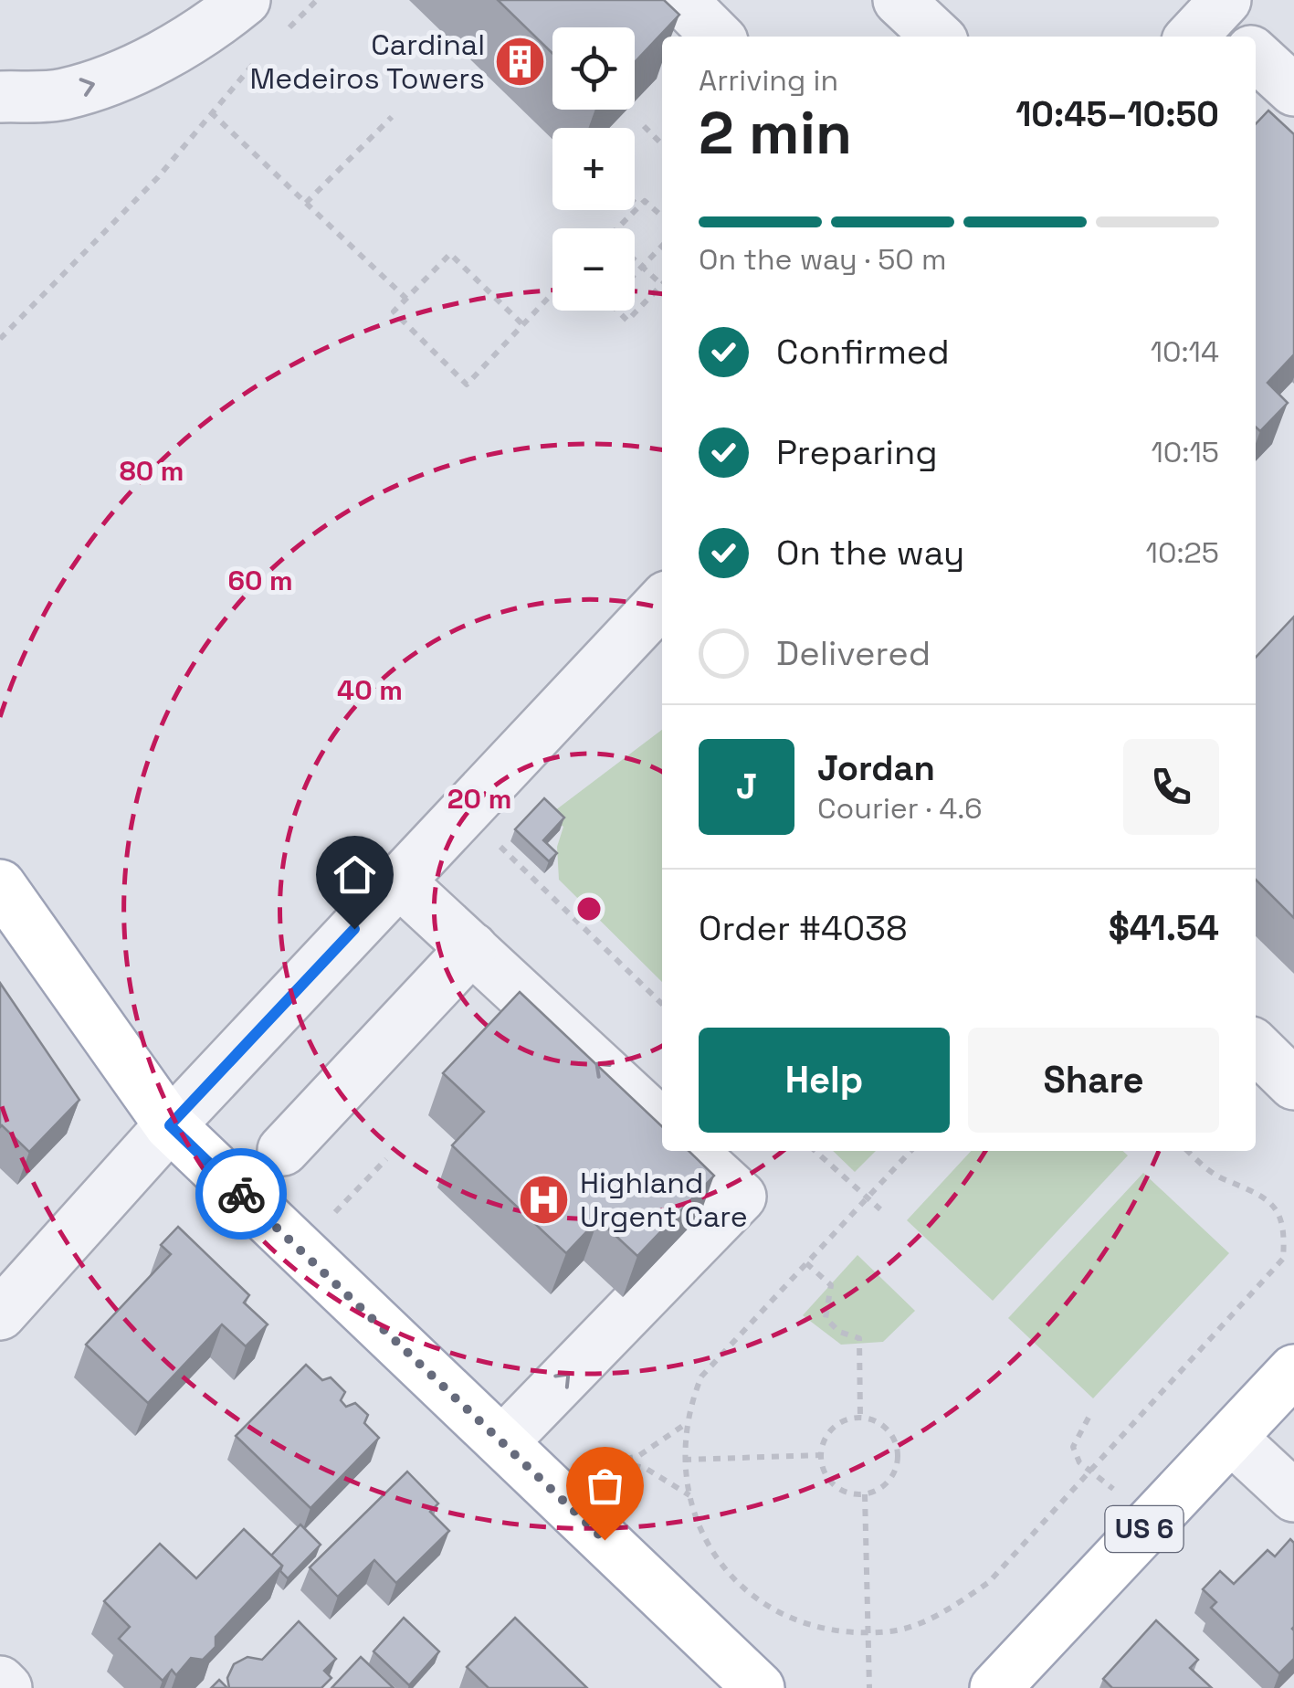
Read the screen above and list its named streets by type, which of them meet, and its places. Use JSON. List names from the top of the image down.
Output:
{
  "streets": {
    "main road": ["US 6"]
  },
  "places": {
    "building": ["Cardinal Medeiros Towers"],
    "hospital": ["Highland Urgent Care"]
  },
  "page": {
    "map_buttons": ["+", "−"],
    "heading": ["2 min", "Arriving in", "10:45–10:50"],
    "panel": [
      "Jordan",
      "Courier · 4.6",
      "Order #4038",
      "$41.54"
    ],
    "bar": "On the way · 50 m",
    "list": [
      ["Confirmed", "10:14"],
      ["Preparing", "10:15"],
      ["On the way", "10:25"],
      "Delivered"
    ],
    "round": "J",
    "buttons": ["Help", "Share"]
  },
  "rings": [
    "80 m",
    "60 m",
    "40 m",
    "20 m"
  ]
}
